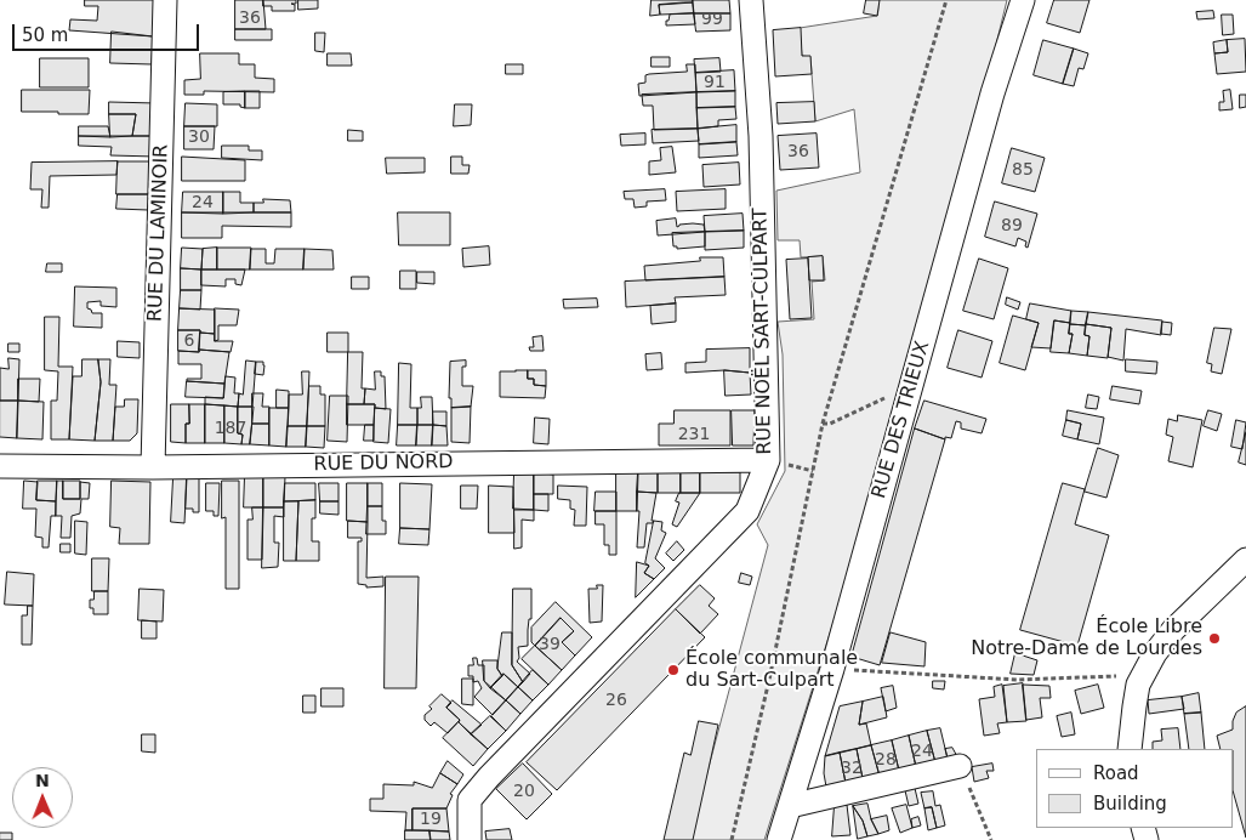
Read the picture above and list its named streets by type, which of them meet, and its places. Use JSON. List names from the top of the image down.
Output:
{
  "streets": {
    "street": [
      "RUE DU LAMINOIR",
      "RUE NOËL SART-CULPART",
      "RUE DES TRIEUX",
      "RUE DU NORD"
    ]
  },
  "crossings": [
    ["RUE DU LAMINOIR", "RUE DU NORD"],
    ["RUE NOËL SART-CULPART", "RUE DU NORD"]
  ],
  "places": ["École Libre Notre-Dame de Lourdes", "École communale du Sart-Culpart"],
  "house_numbers": [
    "36",
    "99",
    "91",
    "30",
    "36",
    "85",
    "24",
    "89",
    "6",
    "187",
    "231",
    "39",
    "26",
    "24",
    "28",
    "32",
    "20",
    "19"
  ],
  "legend": ["Road", "Building"],
  "scale_bar": "50 m",
  "north": "top"
}
